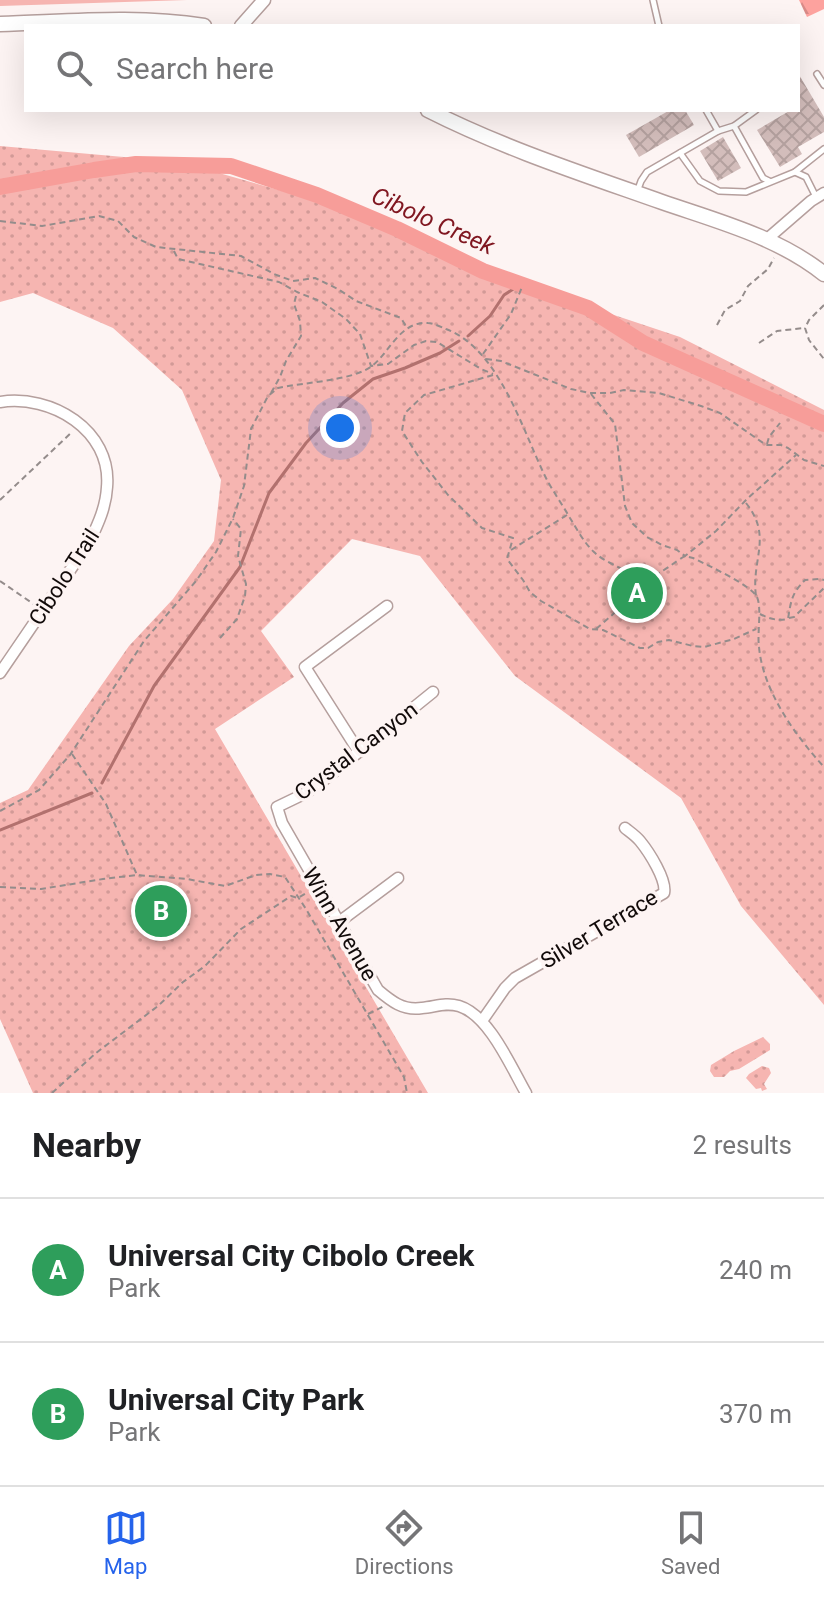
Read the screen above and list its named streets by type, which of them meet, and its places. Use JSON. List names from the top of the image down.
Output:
{
  "streets": {
    "street": [
      "Cibolo Trail",
      "Crystal Canyon",
      "Winn Avenue",
      "Silver Terrace"
    ]
  },
  "crossings": [
    ["Crystal Canyon", "Winn Avenue"],
    ["Winn Avenue", "Silver Terrace"]
  ],
  "water": ["Cibolo Creek"],
  "page": {
    "search": "Search here",
    "pins": ["A", "B"],
    "heading": ["Nearby", "2 results"],
    "list": [
      {
        "mark": "A",
        "name": "Universal City Cibolo Creek",
        "note": "Park",
        "value": "240 m"
      },
      {
        "mark": "B",
        "name": "Universal City Park",
        "note": "Park",
        "value": "370 m"
      }
    ],
    "nav": ["Map", "Directions", "Saved"]
  }
}
